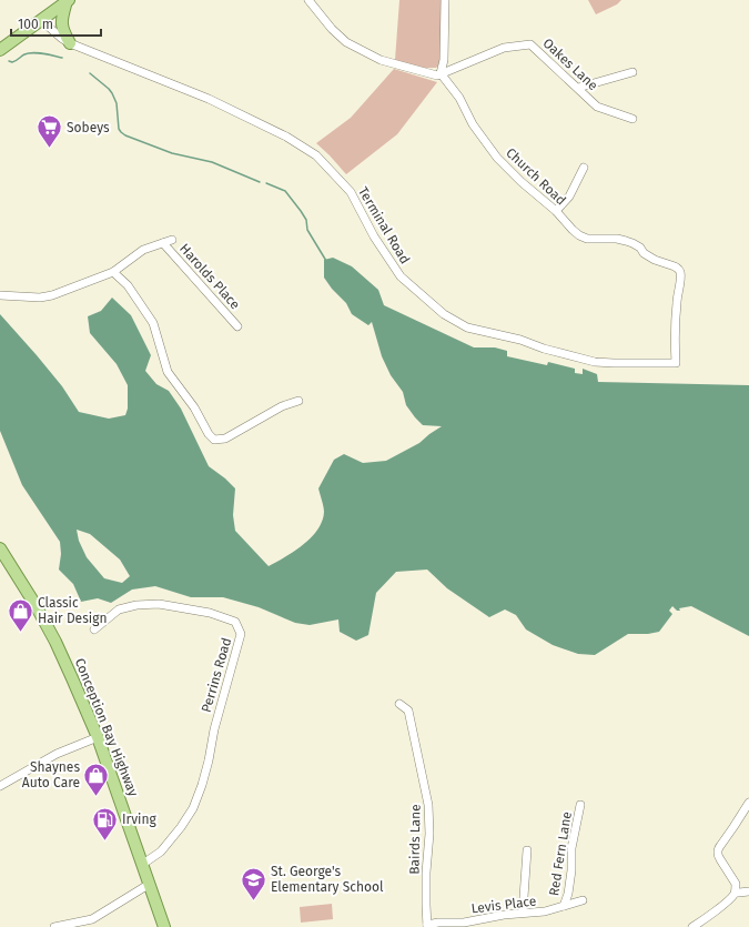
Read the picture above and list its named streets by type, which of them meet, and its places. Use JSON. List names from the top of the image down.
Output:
{
  "streets": {
    "main road": ["Conception Bay Highway"],
    "street": [
      "Oakes Lane",
      "Church Road",
      "Terminal Road",
      "Harolds Place",
      "Perrins Road",
      "Bairds Lane",
      "Red Fern Lane",
      "Levis Place"
    ]
  },
  "crossings": [
    ["Oakes Lane", "Church Road"],
    ["Church Road", "Terminal Road"],
    ["Perrins Road", "Conception Bay Highway"],
    ["Bairds Lane", "Levis Place"],
    ["Red Fern Lane", "Levis Place"]
  ],
  "places": {
    "supermarket": ["Sobeys"],
    "shop": ["Classic Hair Design", "Shaynes Auto Care"],
    "fuel station": ["Irving"],
    "school or university": ["St. George's Elementary School"]
  },
  "scale_bar": "100 m"
}
